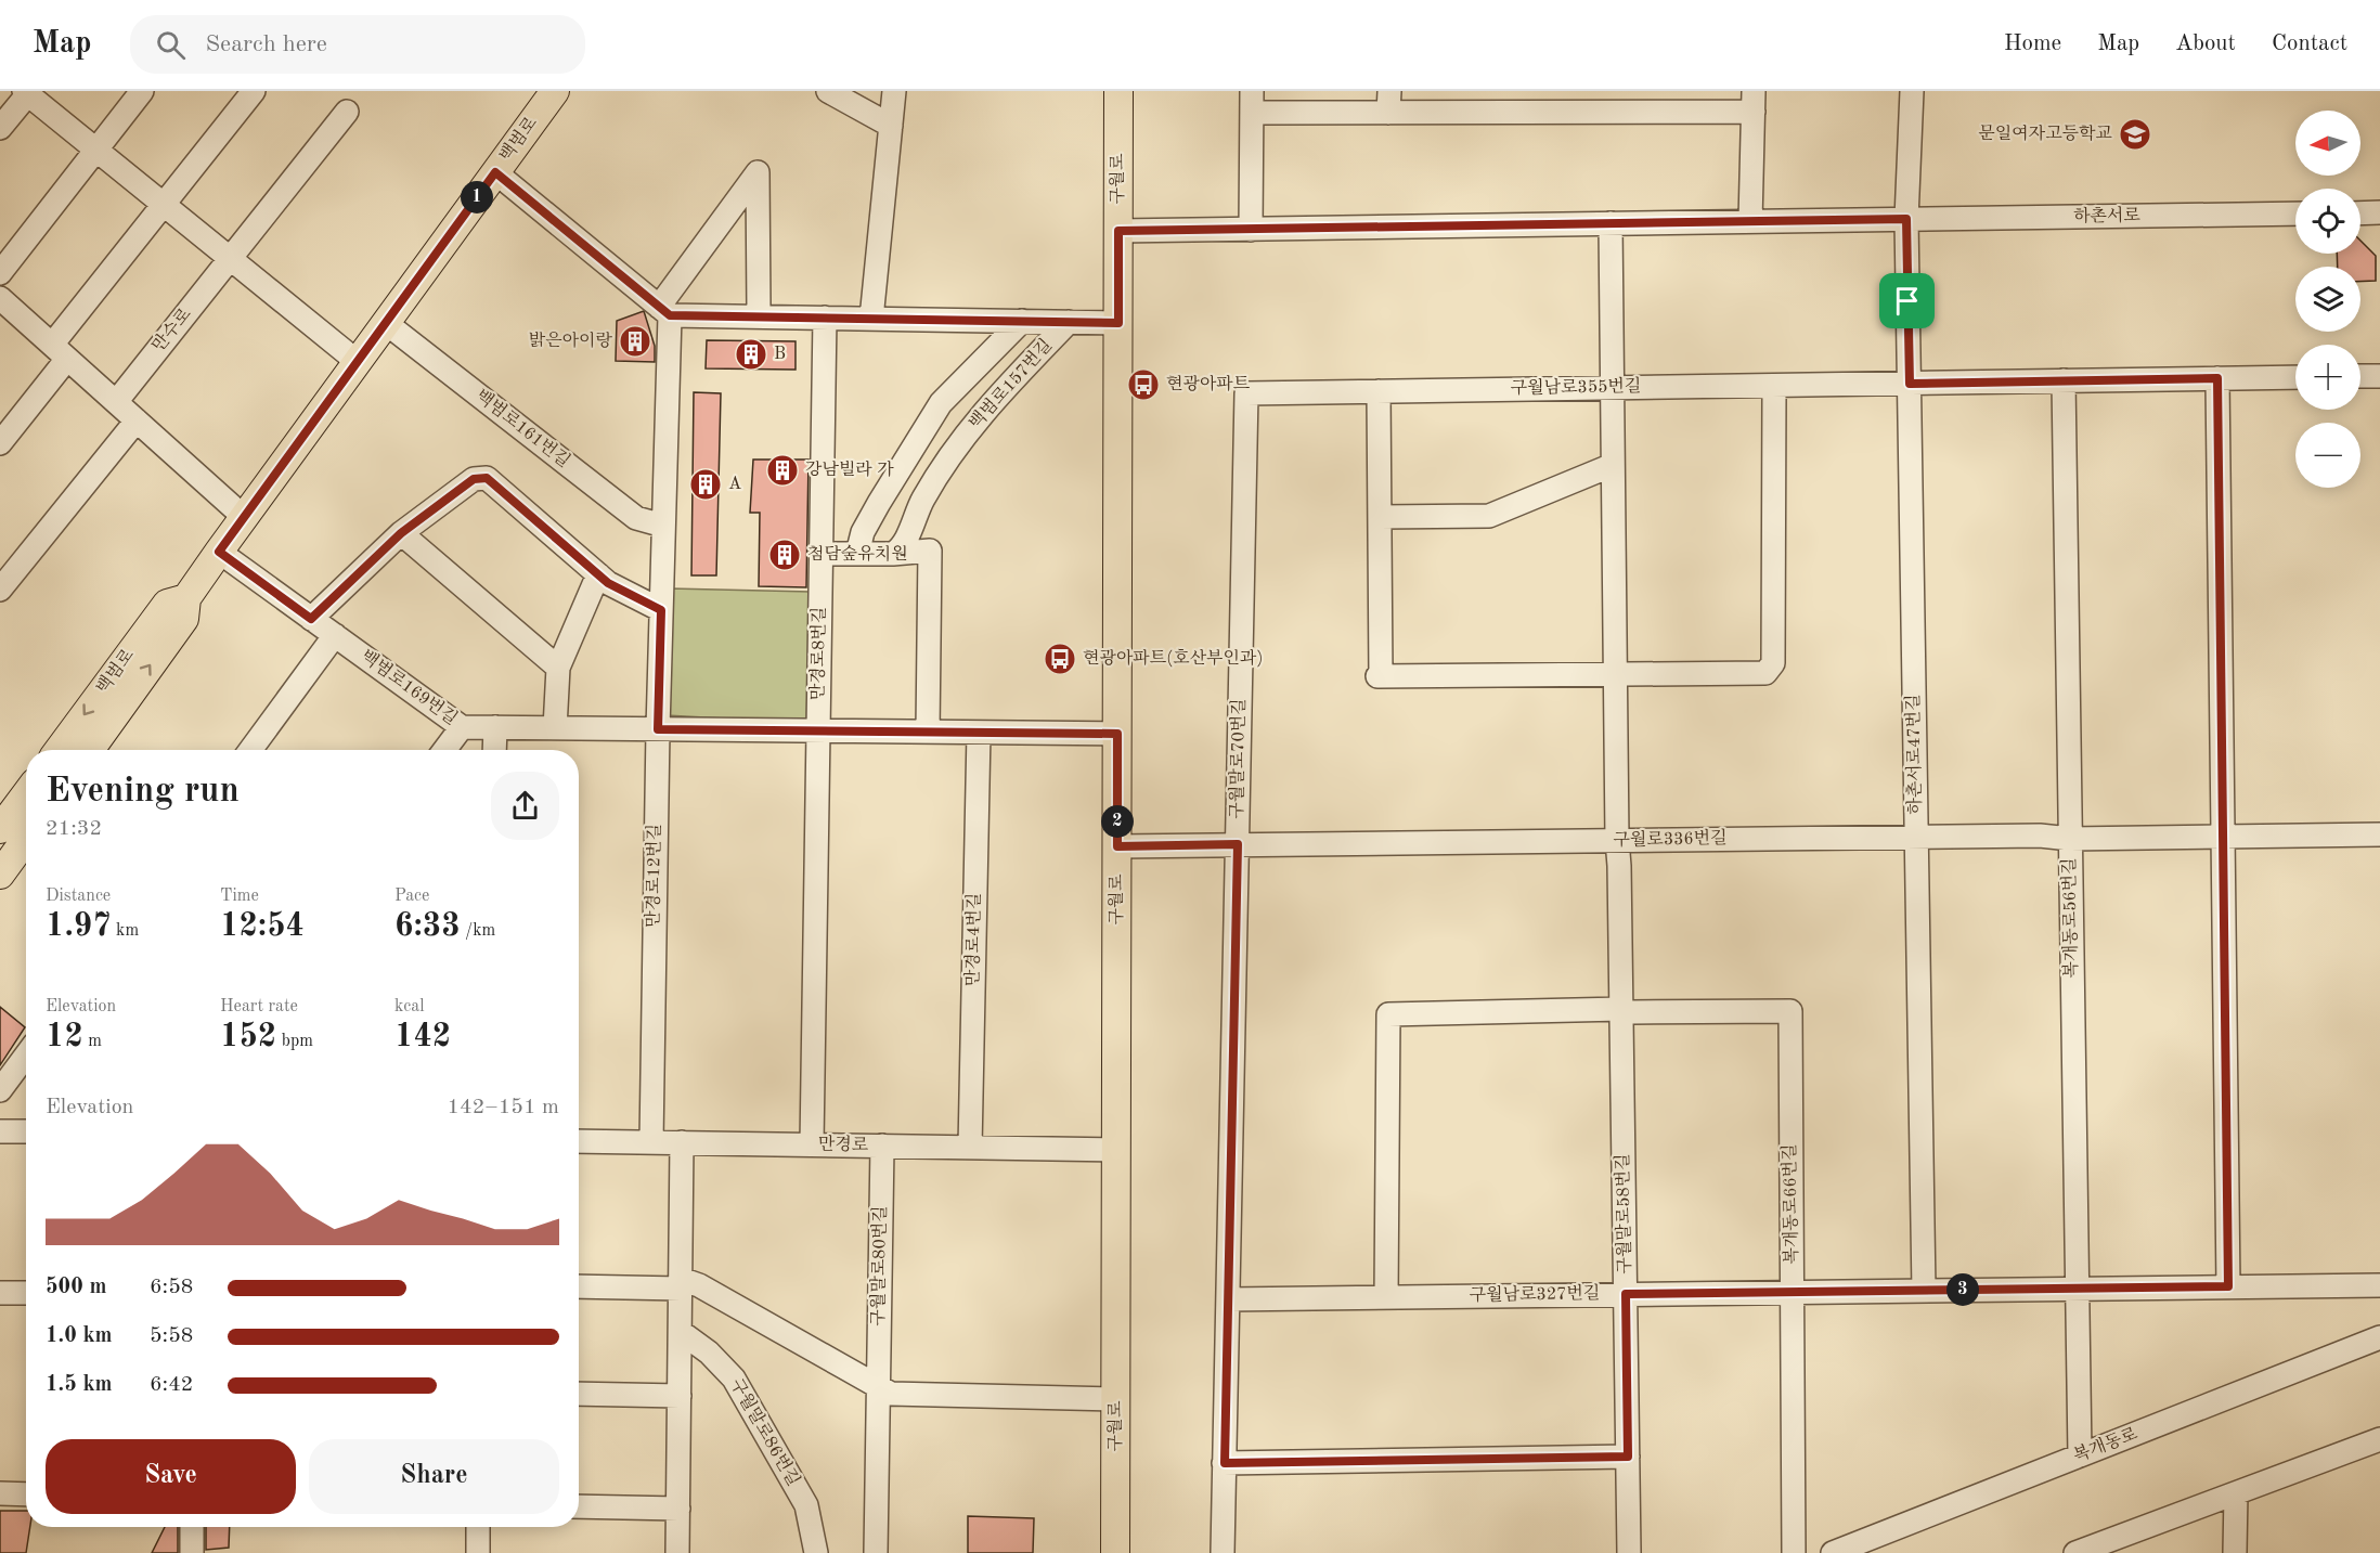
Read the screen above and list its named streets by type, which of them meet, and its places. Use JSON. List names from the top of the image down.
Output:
{
  "streets": {
    "main road": ["백범로", "구월로"],
    "street": [
      "하촌서로",
      "만수로",
      "백범로157번길",
      "구월남로355번길",
      "백범로161번길",
      "만경로8번길",
      "백범로169번길",
      "하촌서로47번길",
      "구월말로70번길",
      "구월로336번길",
      "만경로12번길",
      "복개동로56번길",
      "만경로4번길",
      "만경로",
      "복개동로66번길",
      "구월말로58번길",
      "구월말로80번길",
      "구월남로327번길",
      "구월말로86번길",
      "복개동로"
    ]
  },
  "crossings": [
    ["백범로", "백범로161번길"],
    ["백범로", "백범로169번길"],
    ["구월로", "하촌서로"],
    ["구월로", "백범로157번길"],
    ["구월로", "백범로169번길"],
    ["구월로", "구월로336번길"],
    ["구월로", "만경로"],
    ["하촌서로", "하촌서로47번길"],
    ["하촌서로", "구월말로58번길"],
    ["백범로157번길", "만경로8번길"],
    ["백범로157번길", "만경로12번길"],
    ["구월남로355번길", "하촌서로47번길"],
    ["구월남로355번길", "구월말로70번길"],
    ["구월남로355번길", "복개동로56번길"],
    ["구월남로355번길", "구월말로58번길"],
    ["백범로161번길", "만경로12번길"],
    ["만경로8번길", "백범로169번길"],
    ["만경로8번길", "만경로"],
    ["백범로169번길", "만경로12번길"],
    ["백범로169번길", "만경로4번길"],
    ["하촌서로47번길", "구월로336번길"],
    ["하촌서로47번길", "구월남로327번길"],
    ["구월말로70번길", "구월로336번길"],
    ["구월말로70번길", "구월남로327번길"],
    ["구월로336번길", "복개동로56번길"],
    ["구월로336번길", "구월말로58번길"],
    ["만경로12번길", "만경로"],
    ["복개동로56번길", "구월남로327번길"],
    ["복개동로56번길", "복개동로"],
    ["만경로4번길", "만경로"],
    ["만경로", "구월말로80번길"],
    ["복개동로66번길", "구월말로58번길"],
    ["복개동로66번길", "구월남로327번길"],
    ["구월말로58번길", "구월남로327번길"]
  ],
  "places": {
    "school or university": ["문일여자고등학교"],
    "building": [
      "밝은아이랑",
      "B",
      "강남빌라 가",
      "A",
      "첨담숲유치원"
    ],
    "bus stop": ["현광아파트", "현광아파트(호산부인과)"]
  },
  "north": "left",
  "page": {
    "header": "Map",
    "search": "Search here",
    "nav": [
      "Home",
      "Map",
      "About",
      "Contact"
    ],
    "map_buttons": ["+", "−"],
    "pins": ["1", "2", "3"],
    "heading": ["Evening run", "21:32"],
    "stats": [
      ["Distance", "1.97 km"],
      ["Time", "12:54"],
      ["Pace", "6:33 /km"],
      ["Elevation", "12 m"],
      ["Heart rate", "152 bpm"],
      ["kcal", "142"]
    ],
    "chart": ["Elevation", "142–151 m"],
    "list": [
      {
        "name": "500 m",
        "note": "6:58"
      },
      {
        "name": "1.0 km",
        "note": "5:58"
      },
      {
        "name": "1.5 km",
        "note": "6:42"
      }
    ],
    "buttons": ["Save", "Share"]
  }
}
